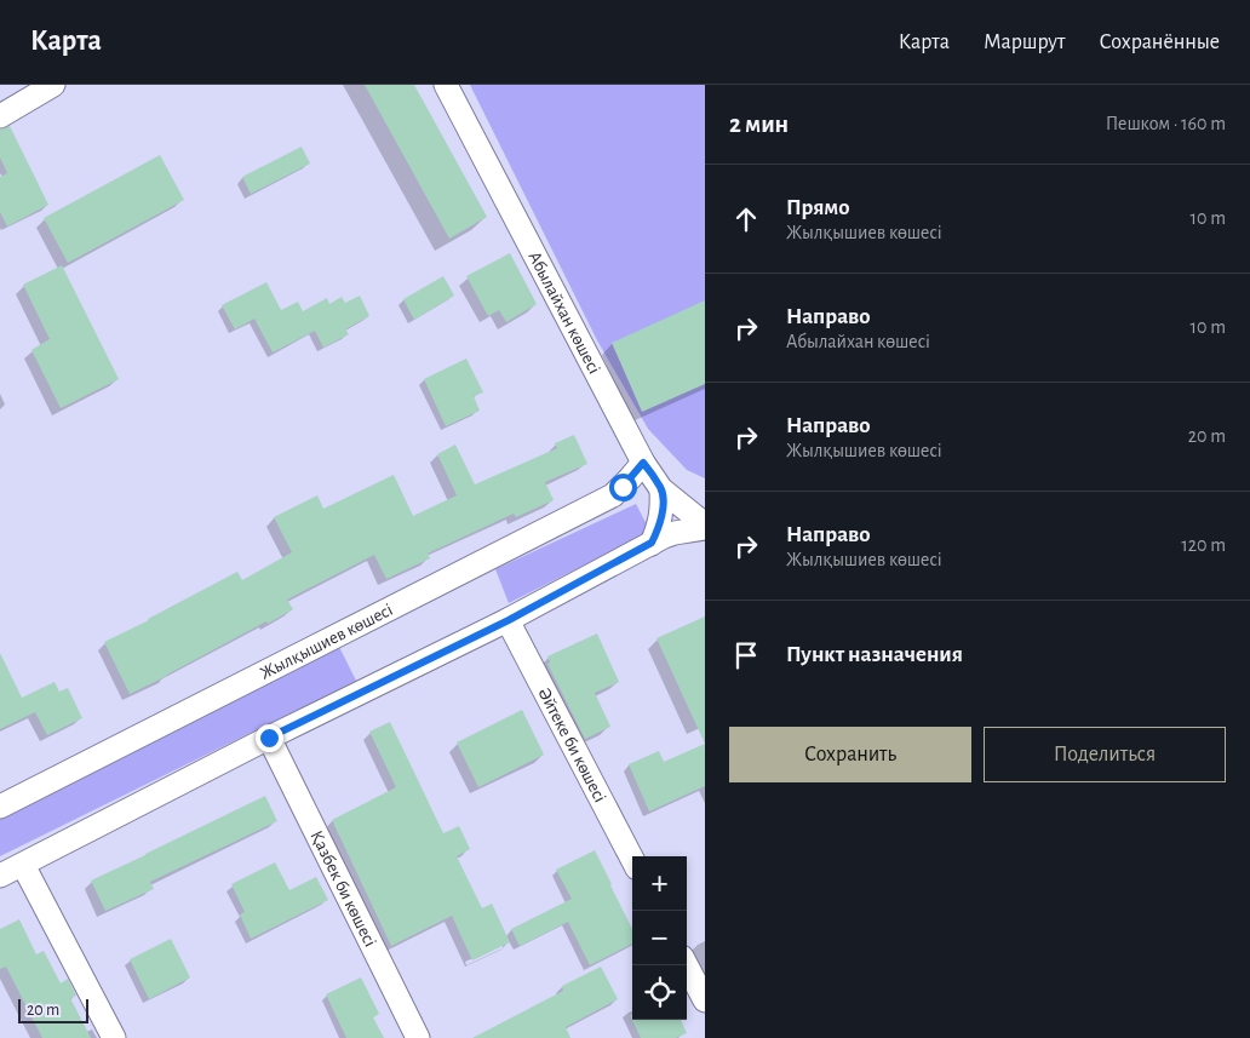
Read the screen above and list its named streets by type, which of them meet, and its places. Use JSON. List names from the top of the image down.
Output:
{
  "streets": {
    "street": [
      "Абылайхан көшесі",
      "Жылқышиев көшесі",
      "Әйтеке би көшесі",
      "Қазбек би көшесі"
    ]
  },
  "crossings": [
    ["Абылайхан көшесі", "Жылқышиев көшесі"]
  ],
  "scale_bar": "20 m",
  "page": {
    "header": "Карта",
    "nav": ["Карта", "Маршрут", "Сохранённые"],
    "heading": ["2 мин", "Пешком · 160 m"],
    "list": [
      ["Прямо", "Жылқышиев көшесі", "10 m"],
      ["Направо", "Абылайхан көшесі", "10 m"],
      ["Направо", "Жылқышиев көшесі", "20 m"],
      ["Направо", "Жылқышиев көшесі", "120 m"],
      "Пункт назначения"
    ],
    "buttons": ["Сохранить", "Поделиться"],
    "map_buttons": ["+", "−"],
    "scale": "20 m"
  }
}
